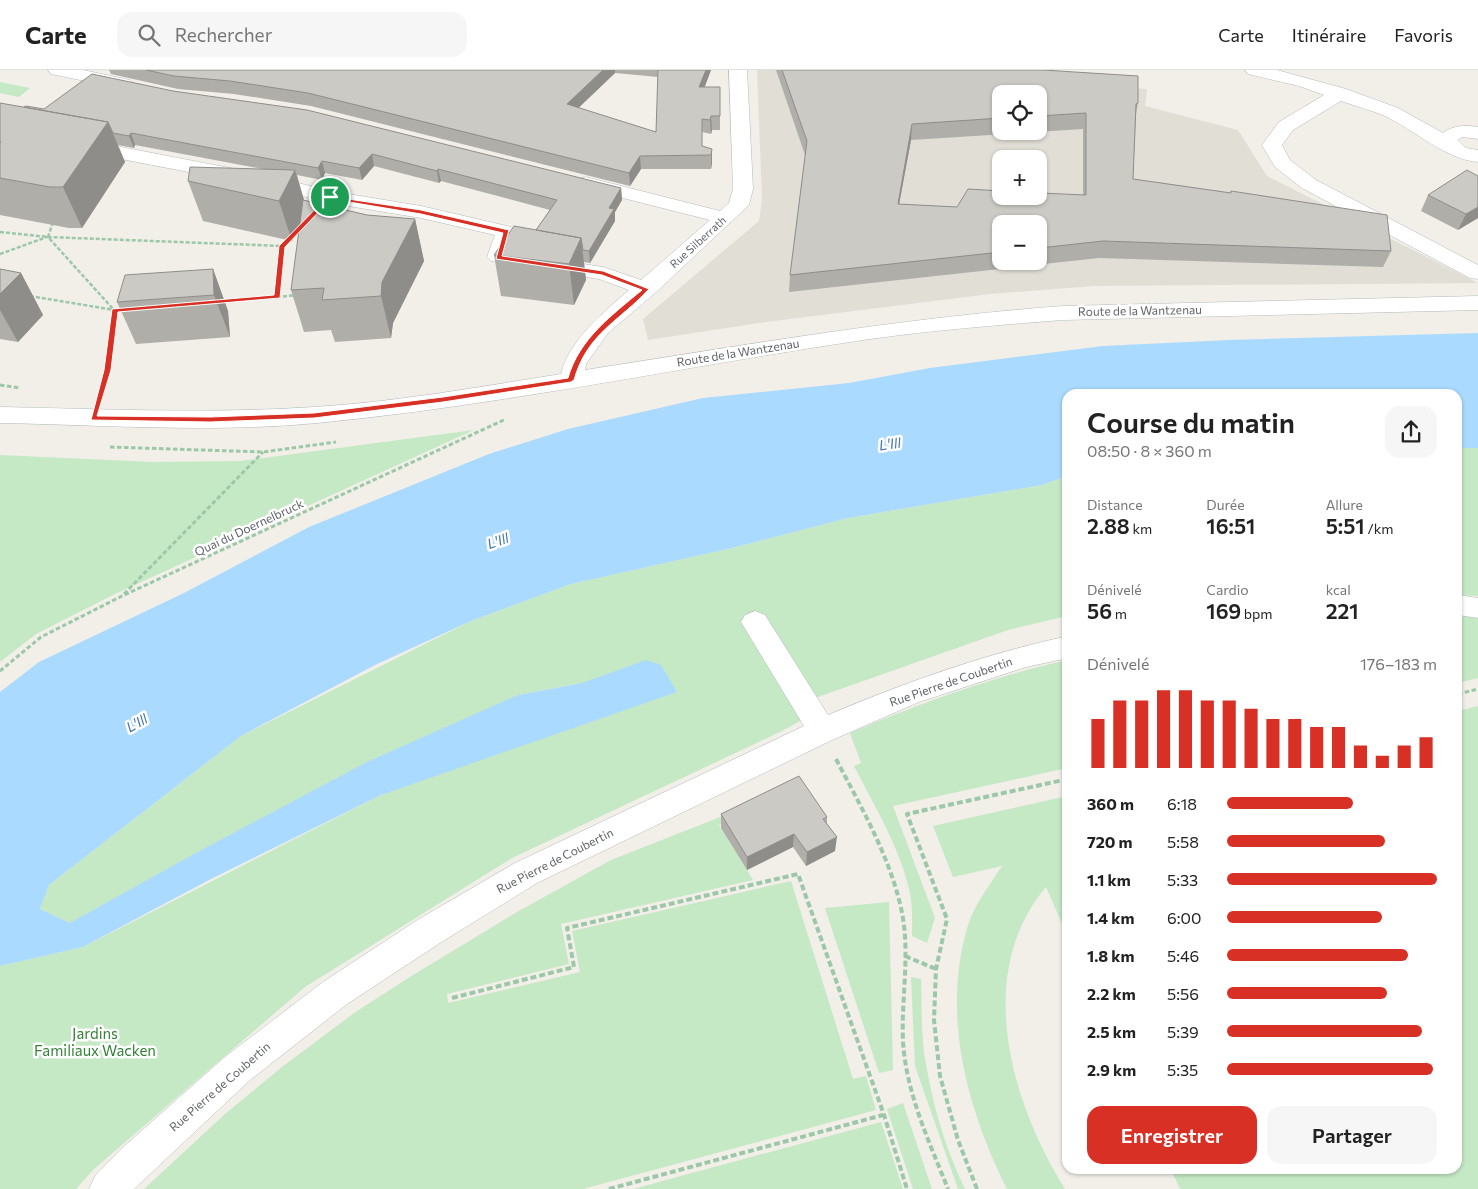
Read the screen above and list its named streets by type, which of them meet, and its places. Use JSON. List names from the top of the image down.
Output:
{
  "streets": {
    "street": ["Rue Silberrath", "Route de la Wantzenau", "Rue Pierre de Coubertin"],
    "path": ["Quai du Doernelbruck"]
  },
  "crossings": [
    ["Rue Silberrath", "Route de la Wantzenau"]
  ],
  "water": ["L'Ill"],
  "parks": ["Jardins Familiaux Wacken"],
  "page": {
    "header": "Carte",
    "search": "Rechercher",
    "nav": ["Carte", "Itinéraire", "Favoris"],
    "map_buttons": ["+", "−"],
    "heading": ["Course du matin", "08:50 · 8 × 360 m"],
    "stats": [
      ["Distance", "2.88 km"],
      ["Durée", "16:51"],
      ["Allure", "5:51 /km"],
      ["Dénivelé", "56 m"],
      ["Cardio", "169 bpm"],
      ["kcal", "221"]
    ],
    "chart": ["Dénivelé", "176–183 m"],
    "list": [
      {
        "name": "360 m",
        "note": "6:18"
      },
      {
        "name": "720 m",
        "note": "5:58"
      },
      {
        "name": "1.1 km",
        "note": "5:33"
      },
      {
        "name": "1.4 km",
        "note": "6:00"
      },
      {
        "name": "1.8 km",
        "note": "5:46"
      },
      {
        "name": "2.2 km",
        "note": "5:56"
      },
      {
        "name": "2.5 km",
        "note": "5:39"
      },
      {
        "name": "2.9 km",
        "note": "5:35"
      }
    ],
    "buttons": ["Enregistrer", "Partager"]
  }
}
